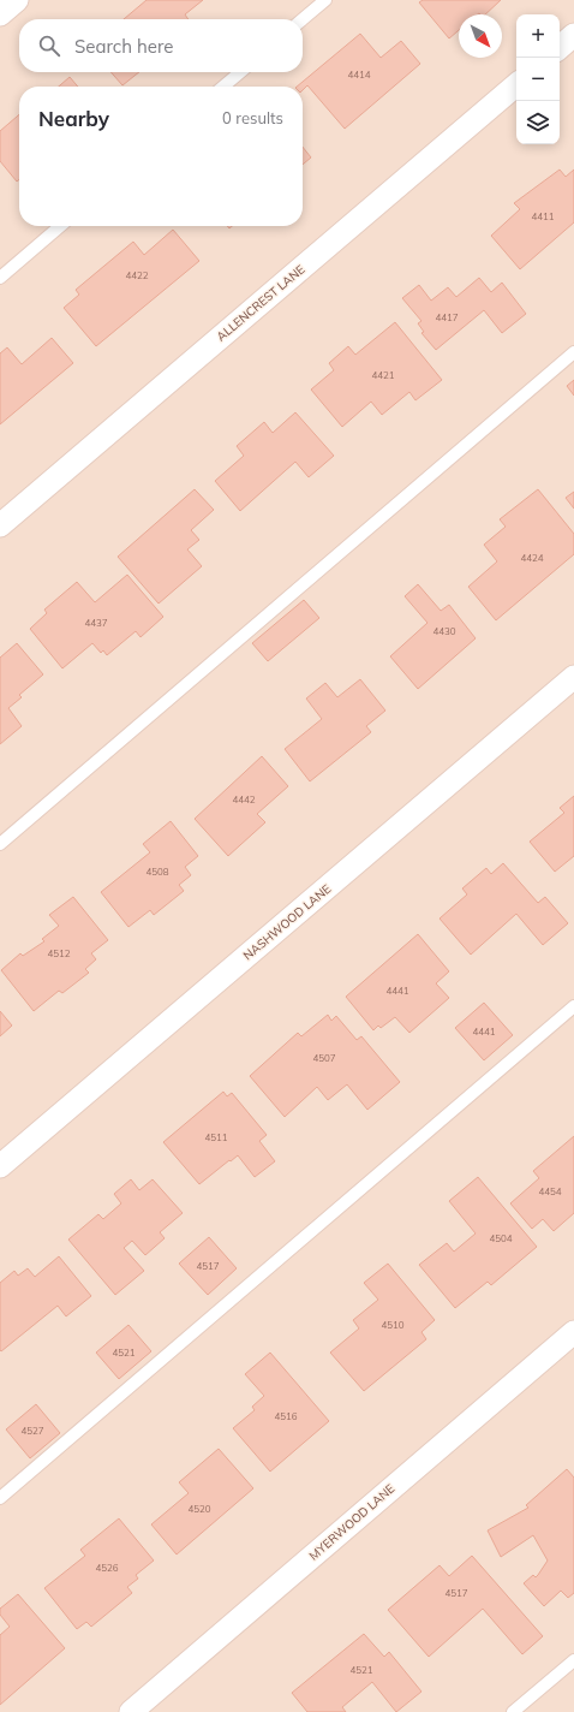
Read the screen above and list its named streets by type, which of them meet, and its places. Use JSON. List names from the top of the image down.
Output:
{
  "streets": {
    "street": ["ALLENCREST LANE", "NASHWOOD LANE", "MYERWOOD LANE"]
  },
  "house_numbers": [
    "4414",
    "4411",
    "4422",
    "4417",
    "4421",
    "4424",
    "4437",
    "4430",
    "4442",
    "4508",
    "4512",
    "4441",
    "4441",
    "4507",
    "4511",
    "4454",
    "4504",
    "4517",
    "4510",
    "4521",
    "4516",
    "4527",
    "4520",
    "4526",
    "4517",
    "4521"
  ],
  "north": "bottom right",
  "page": {
    "map_buttons": ["+", "−"],
    "search": "Search here",
    "heading": ["Nearby", "0 results"]
  }
}
